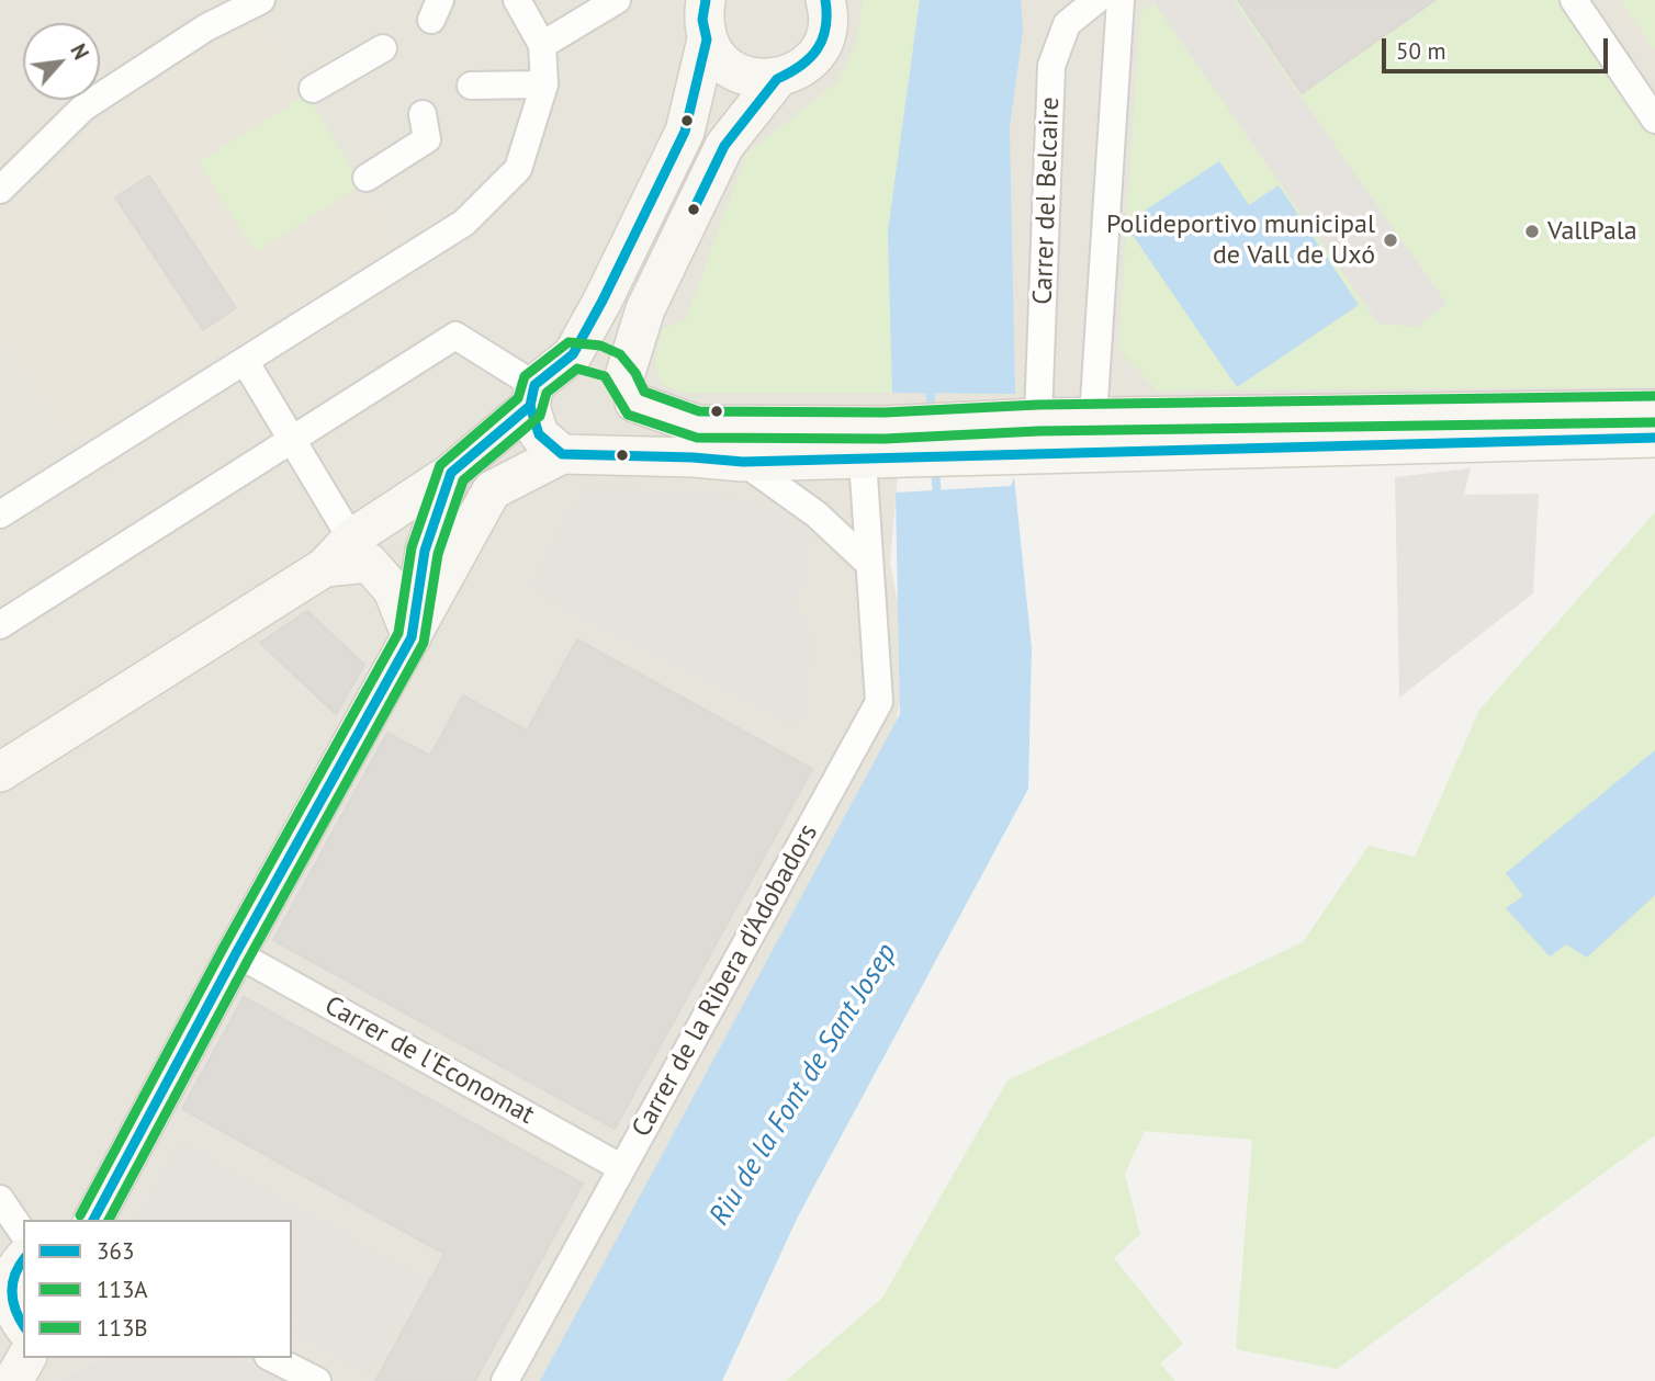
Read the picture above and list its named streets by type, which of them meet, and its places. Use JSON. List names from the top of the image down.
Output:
{
  "streets": {
    "street": ["Carrer del Belcaire", "Carrer de la Ribera d'Adobadors", "Carrer de l'Economat"]
  },
  "crossings": [
    ["Carrer de la Ribera d'Adobadors", "Carrer de l'Economat"]
  ],
  "water": ["Riu de la Font de Sant Josep"],
  "places": ["VallPala", "Polideportivo municipal de Vall de Uxó"],
  "lines": ["transit line 363", "transit line 113B", "transit line 113A"],
  "legend": ["363", "113A", "113B"],
  "scale_bar": "50 m",
  "north": "top right"
}
